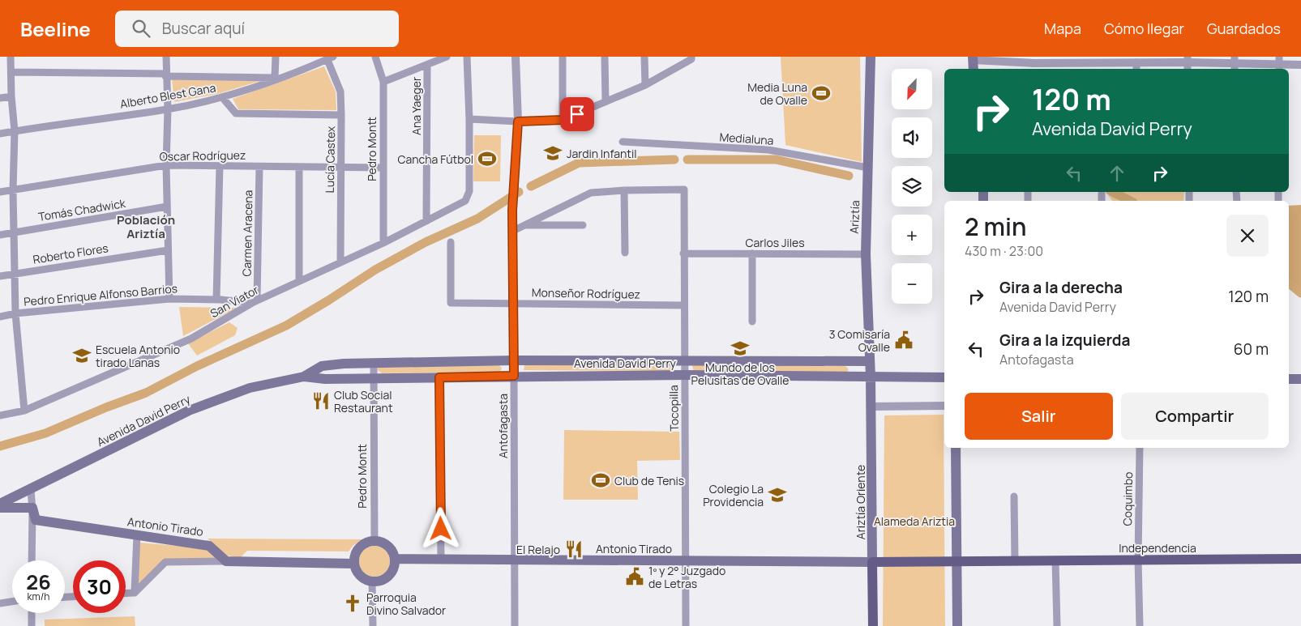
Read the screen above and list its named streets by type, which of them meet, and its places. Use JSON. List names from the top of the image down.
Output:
{
  "streets": {
    "main road": [
      "Ariztía",
      "Avenida David Perry",
      "Ariztía Oriente",
      "Antonio Tirado",
      "Independencia"
    ],
    "street": [
      "Alberto Blest Gana",
      "Ana Yaeger",
      "Medialuna",
      "Pedro Montt",
      "Oscar Rodríguez",
      "Lucía Castex",
      "Tomás Chadwick",
      "Carmen Aracena",
      "Carlos Jiles",
      "Roberto Flores",
      "Monseñor Rodríguez",
      "Pedro Enrique Alfonso Barrios",
      "San Viator",
      "Tocopilla",
      "Antofagasta",
      "Coquimbo"
    ]
  },
  "crossings": [
    ["Alberto Blest Gana", "Lucía Castex"],
    ["Ana Yaeger", "San Viator"],
    ["Medialuna", "Ariztía"],
    ["Pedro Montt", "Oscar Rodríguez"],
    ["Pedro Montt", "San Viator"],
    ["Pedro Montt", "Avenida David Perry"],
    ["Pedro Montt", "Antonio Tirado"],
    ["Oscar Rodríguez", "Lucía Castex"],
    ["Oscar Rodríguez", "Carmen Aracena"],
    ["Lucía Castex", "San Viator"],
    ["Ariztía", "Carlos Jiles"],
    ["Ariztía", "Avenida David Perry"],
    ["Ariztía", "Ariztía Oriente"],
    ["Carmen Aracena", "Pedro Enrique Alfonso Barrios"],
    ["Carmen Aracena", "San Viator"],
    ["Carlos Jiles", "Tocopilla"],
    ["Monseñor Rodríguez", "Tocopilla"],
    ["Monseñor Rodríguez", "Antofagasta"],
    ["Pedro Enrique Alfonso Barrios", "San Viator"],
    ["Avenida David Perry", "Tocopilla"],
    ["Avenida David Perry", "Antofagasta"],
    ["Avenida David Perry", "Ariztía Oriente"],
    ["Tocopilla", "Antonio Tirado"],
    ["Antofagasta", "Antonio Tirado"],
    ["Coquimbo", "Independencia"],
    ["Ariztía Oriente", "Antonio Tirado"],
    ["Ariztía Oriente", "Independencia"],
    ["Antonio Tirado", "Independencia"]
  ],
  "districts": ["Población Ariztía"],
  "parks": ["Alameda Ariztia"],
  "places": {
    "sports": ["Media Luna de Ovalle", "Cancha Fútbol", "Club de Tenis"],
    "school or university": [
      "Jardin Infantil",
      "Mundo de los Pelusitas de Ovalle",
      "Escuela Antonio tirado Lanas",
      "Colegio La Providencia"
    ],
    "public building": ["3 Comisaría Ovalle", "1º y 2° Juzgado de Letras"],
    "restaurant": ["Club Social Restaurant", "El Relajo"],
    "church": ["Parroquia Divino Salvador"]
  },
  "north": "bottom left",
  "page": {
    "header": "Beeline",
    "search": "Buscar aquí",
    "nav": ["Mapa", "Cómo llegar", "Guardados"],
    "map_buttons": ["+", "−"],
    "turn": ["120 m", "Avenida David Perry"],
    "heading": ["2 min", "430 m · 23:00"],
    "list": [
      {
        "name": "Gira a la derecha",
        "note": "Avenida David Perry",
        "value": "120 m"
      },
      {
        "name": "Gira a la izquierda",
        "note": "Antofagasta",
        "value": "60 m"
      }
    ],
    "buttons": ["Salir", "Compartir"],
    "speed": "26 km/h",
    "limit": "30"
  }
}
